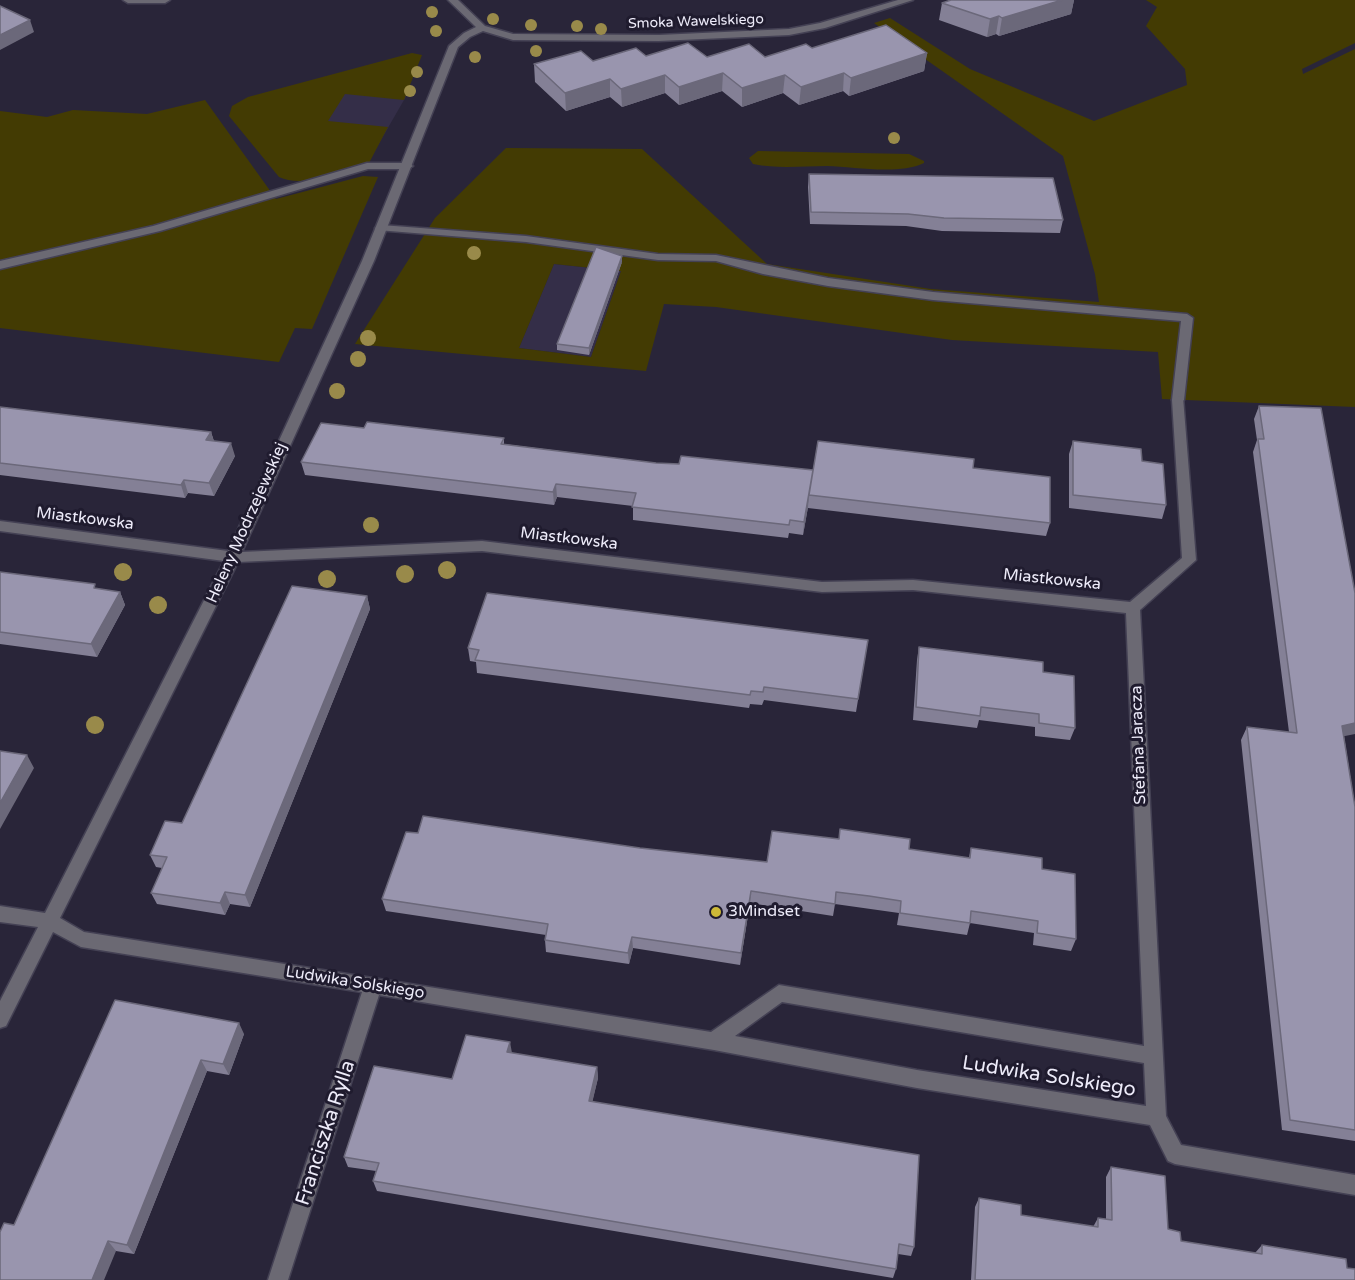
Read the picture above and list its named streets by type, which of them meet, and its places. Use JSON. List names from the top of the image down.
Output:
{
  "streets": {
    "street": [
      "Smoka Wawelskiego",
      "Miastkowska",
      "Heleny Modrzejewskiej",
      "Stefana Jaracza",
      "Ludwika Solskiego",
      "Franciszka Rylla"
    ]
  },
  "crossings": [
    ["Smoka Wawelskiego", "Heleny Modrzejewskiej"],
    ["Miastkowska", "Heleny Modrzejewskiej"],
    ["Miastkowska", "Stefana Jaracza"],
    ["Heleny Modrzejewskiej", "Ludwika Solskiego"],
    ["Stefana Jaracza", "Ludwika Solskiego"],
    ["Ludwika Solskiego", "Franciszka Rylla"]
  ],
  "places": ["3Mindset"]
}
